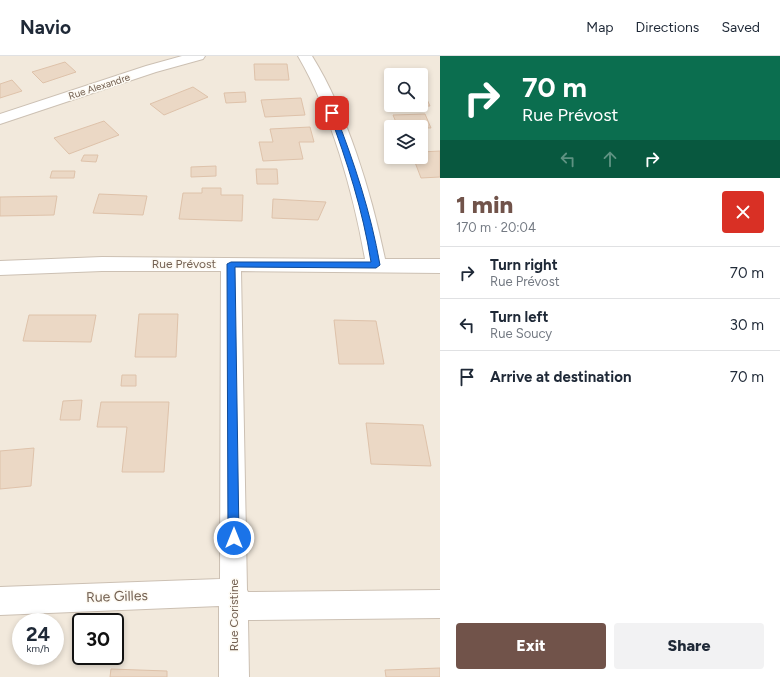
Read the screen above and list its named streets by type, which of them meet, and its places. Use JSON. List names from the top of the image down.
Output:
{
  "streets": {
    "street": [
      "Rue Alexandre",
      "Rue Prévost",
      "Rue Gilles",
      "Rue Coristine"
    ]
  },
  "crossings": [
    ["Rue Prévost", "Rue Coristine"],
    ["Rue Gilles", "Rue Coristine"]
  ],
  "page": {
    "header": "Navio",
    "nav": ["Map", "Directions", "Saved"],
    "turn": ["70 m", "Rue Prévost"],
    "heading": ["1 min", "170 m · 20:04"],
    "list": [
      {
        "name": "Turn right",
        "note": "Rue Prévost",
        "value": "70 m"
      },
      {
        "name": "Turn left",
        "note": "Rue Soucy",
        "value": "30 m"
      },
      {
        "name": "Arrive at destination",
        "value": "70 m"
      }
    ],
    "speed": "24 km/h",
    "limit": "30",
    "buttons": ["Exit", "Share"]
  }
}
